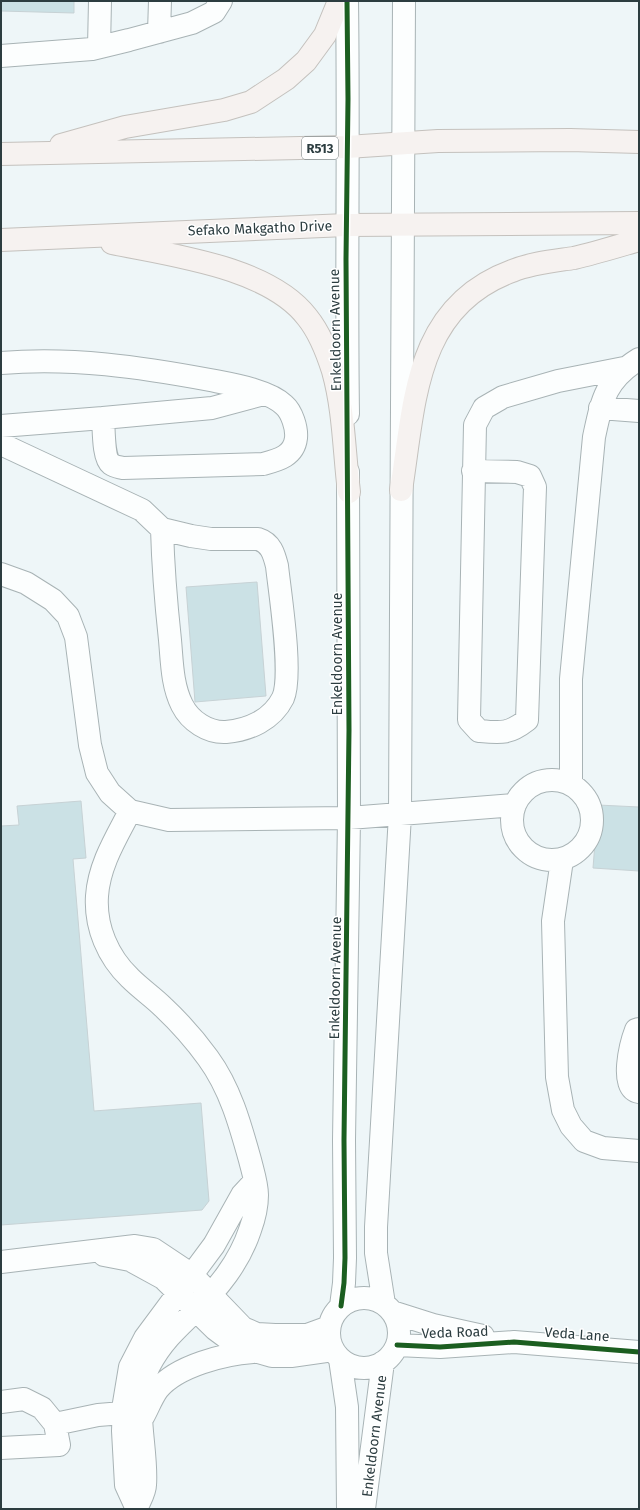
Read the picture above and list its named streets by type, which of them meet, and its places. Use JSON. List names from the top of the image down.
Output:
{
  "streets": {
    "main road": ["R513", "Sefako Makgatho Drive"],
    "street": ["Enkeldoorn Avenue", "Veda Road", "Veda Lane"]
  },
  "crossings": [
    ["R513", "Enkeldoorn Avenue"],
    ["Sefako Makgatho Drive", "Enkeldoorn Avenue"],
    ["Enkeldoorn Avenue", "Veda Road"],
    ["Veda Road", "Veda Lane"]
  ]
}
